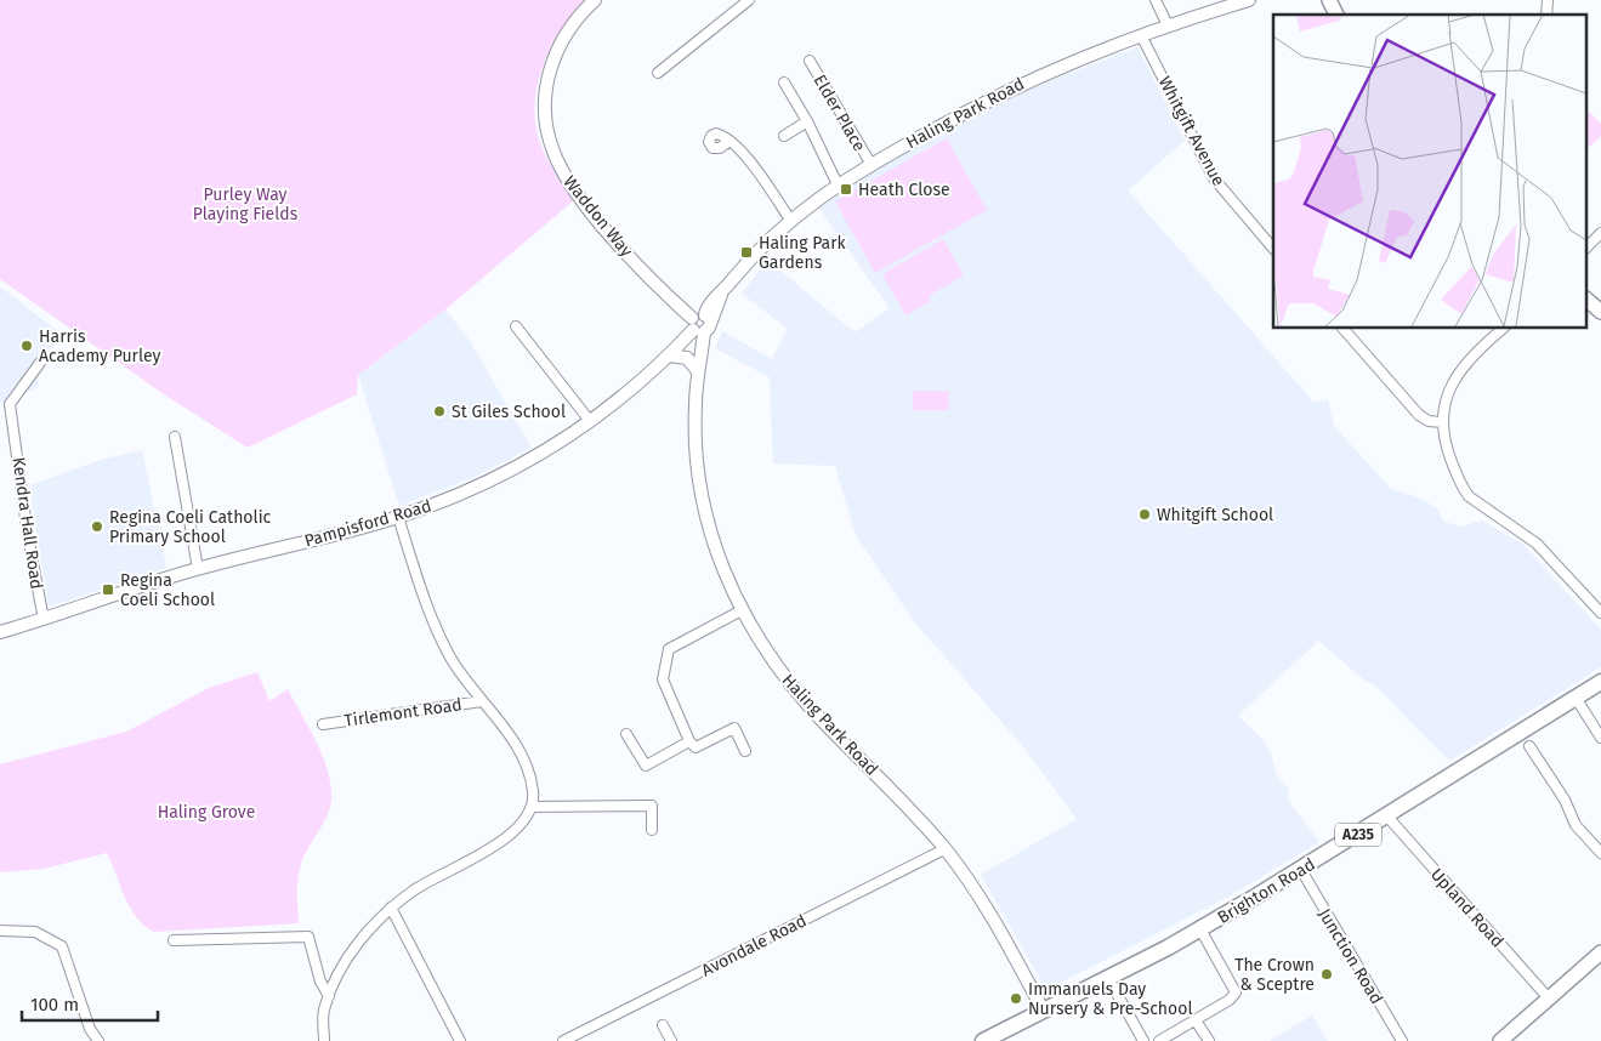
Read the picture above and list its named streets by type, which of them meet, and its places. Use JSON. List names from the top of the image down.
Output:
{
  "streets": {
    "main road": ["A235", "Brighton Road"],
    "street": [
      "Elder Place",
      "Haling Park Road",
      "Whitgift Avenue",
      "Waddon Way",
      "Kendra Hall Road",
      "Pampisford Road",
      "Tirlemont Road",
      "Upland Road",
      "Avondale Road",
      "Junction Road"
    ]
  },
  "crossings": [
    ["Elder Place", "Haling Park Road"],
    ["Haling Park Road", "Whitgift Avenue"],
    ["Haling Park Road", "Waddon Way"],
    ["Haling Park Road", "Pampisford Road"],
    ["Haling Park Road", "Brighton Road"],
    ["Haling Park Road", "Avondale Road"],
    ["Waddon Way", "Pampisford Road"],
    ["Kendra Hall Road", "Pampisford Road"],
    ["Brighton Road", "Upland Road"],
    ["Brighton Road", "Junction Road"]
  ],
  "parks": ["Purley Way Playing Fields", "Haling Grove"],
  "places": {
    "transit": ["Heath Close", "Haling Park Gardens", "Regina Coeli School"],
    "other": [
      "Harris Academy Purley",
      "St Giles School",
      "Whitgift School",
      "Regina Coeli Catholic Primary School",
      "The Crown & Sceptre",
      "Immanuels Day Nursery & Pre-School"
    ]
  },
  "scale_bar": "100 m"
}
